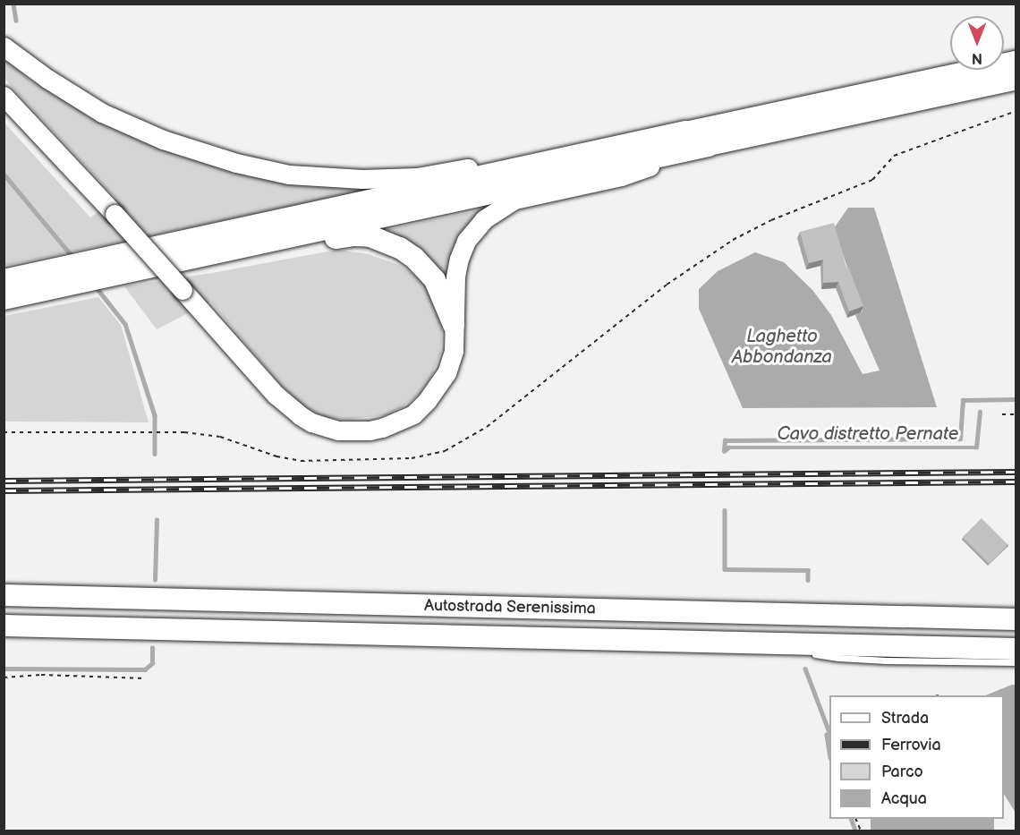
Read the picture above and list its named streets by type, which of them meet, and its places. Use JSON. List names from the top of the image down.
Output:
{
  "streets": {
    "highway": ["Autostrada Serenissima"]
  },
  "water": ["Laghetto Abbondanza", "Cavo distretto Pernate"],
  "legend": [
    "Strada",
    "Ferrovia",
    "Parco",
    "Acqua"
  ],
  "north": "bottom"
}
